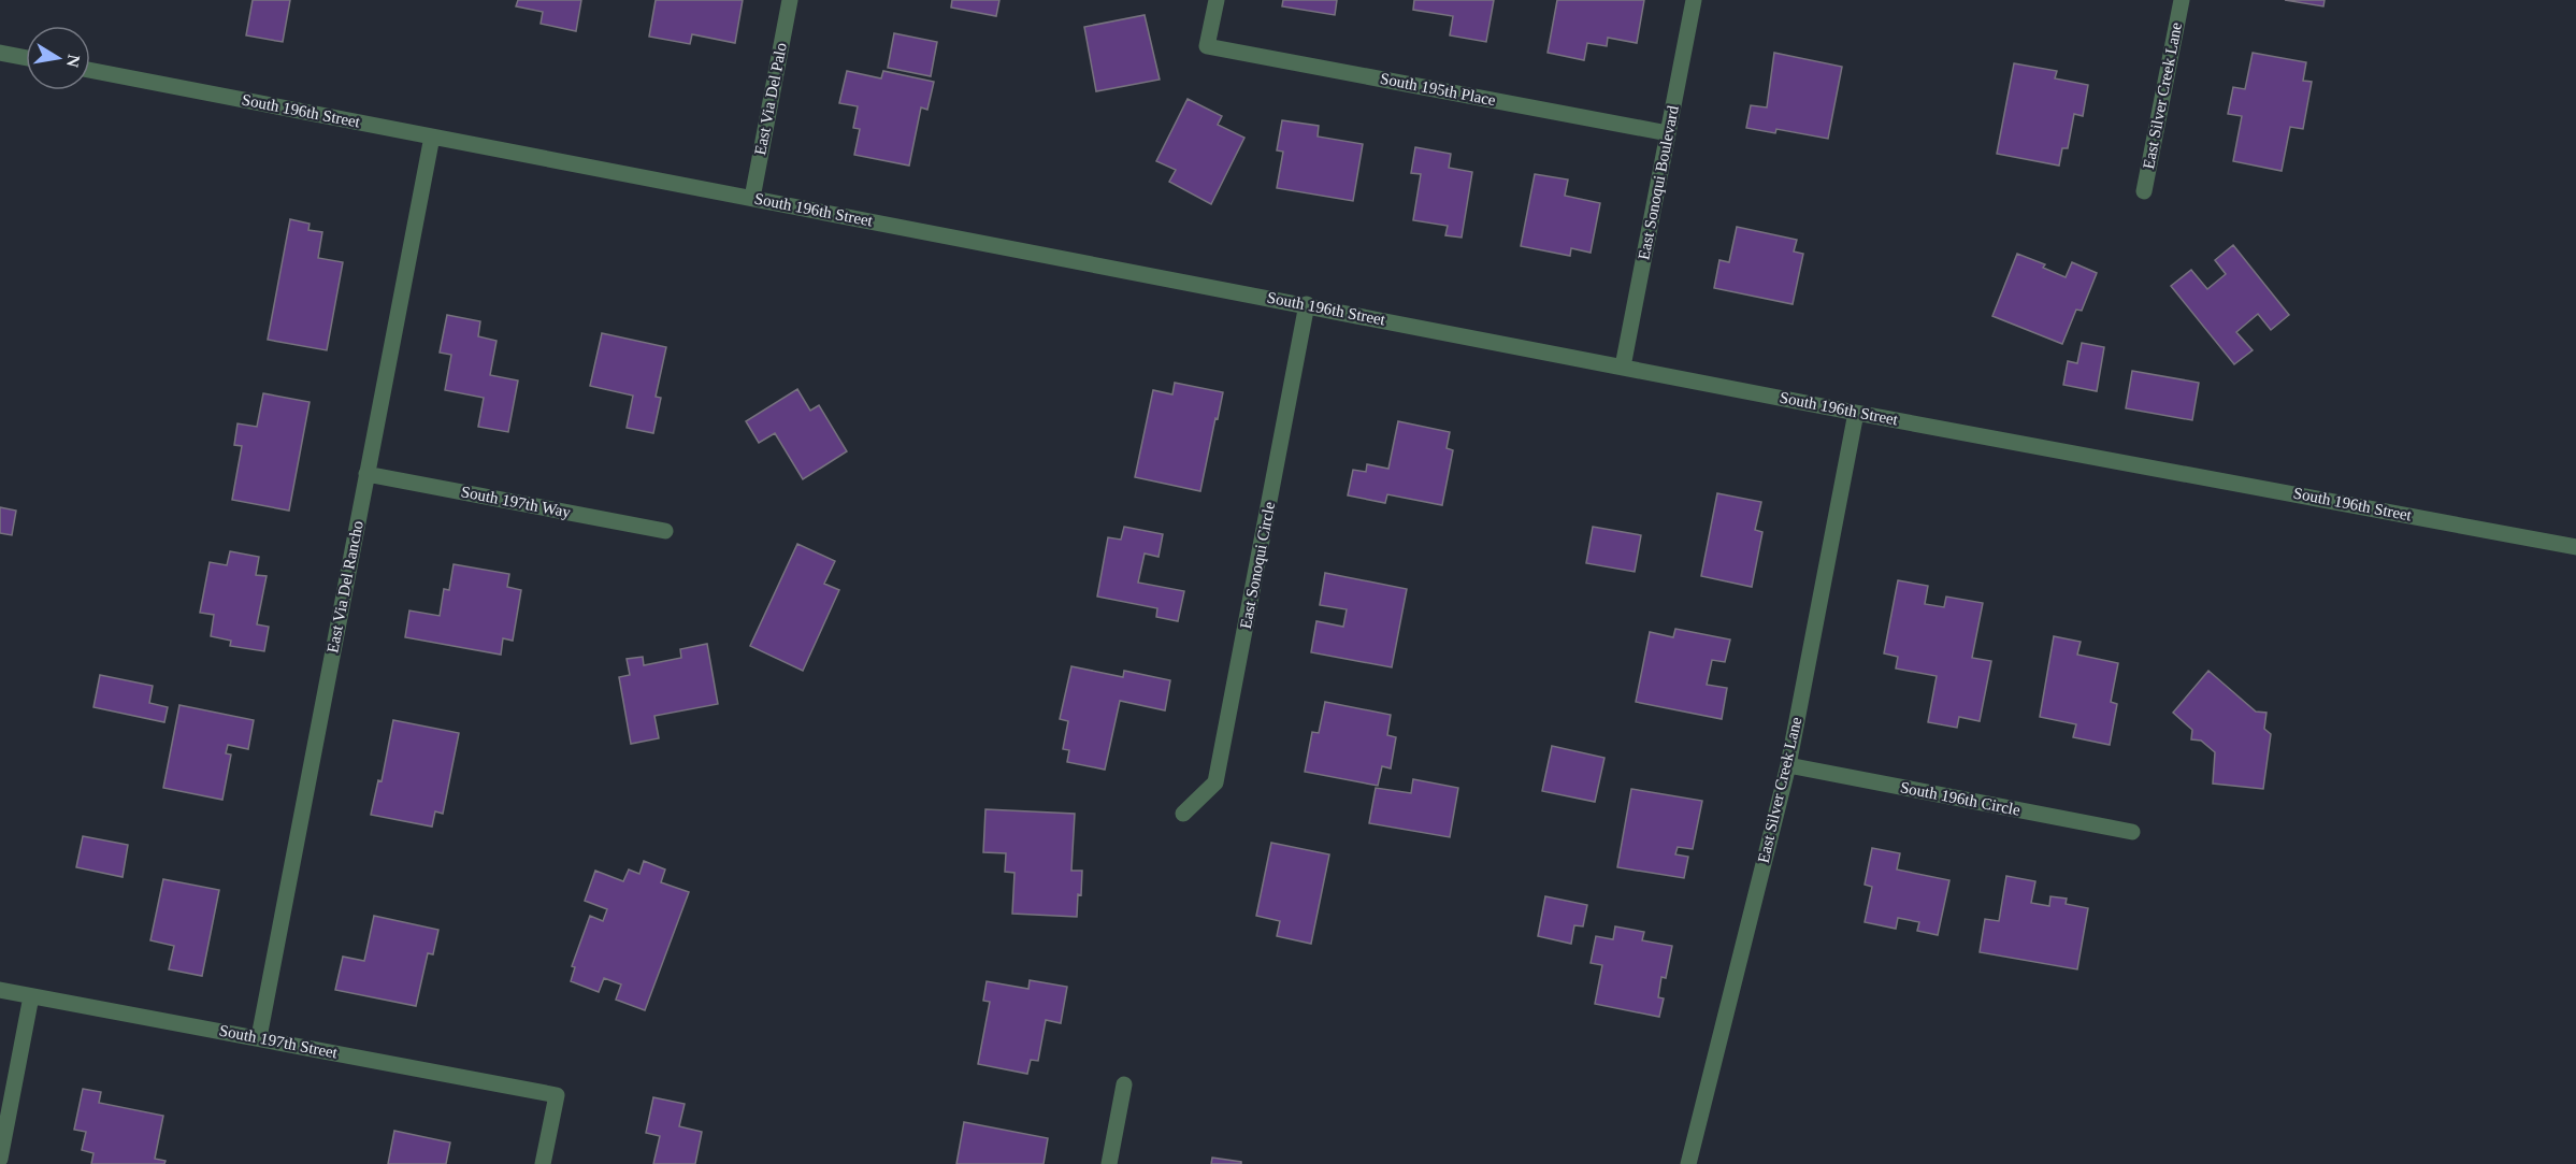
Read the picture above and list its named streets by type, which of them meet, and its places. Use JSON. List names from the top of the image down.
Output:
{
  "streets": {
    "street": [
      "South 195th Place",
      "East Silver Creek Lane",
      "East Via Del Palo",
      "South 196th Street",
      "East Sonoqui Boulevard",
      "South 197th Way",
      "East Sonoqui Circle",
      "East Via Del Rancho",
      "South 196th Circle",
      "South 197th Street"
    ]
  },
  "crossings": [
    ["South 195th Place", "East Sonoqui Boulevard"],
    ["East Silver Creek Lane", "South 196th Street"],
    ["East Silver Creek Lane", "South 196th Circle"],
    ["East Via Del Palo", "South 196th Street"],
    ["South 196th Street", "East Sonoqui Boulevard"],
    ["South 196th Street", "East Sonoqui Circle"],
    ["South 196th Street", "East Via Del Rancho"],
    ["South 197th Way", "East Via Del Rancho"],
    ["East Via Del Rancho", "South 197th Street"]
  ],
  "north": "right"
}
